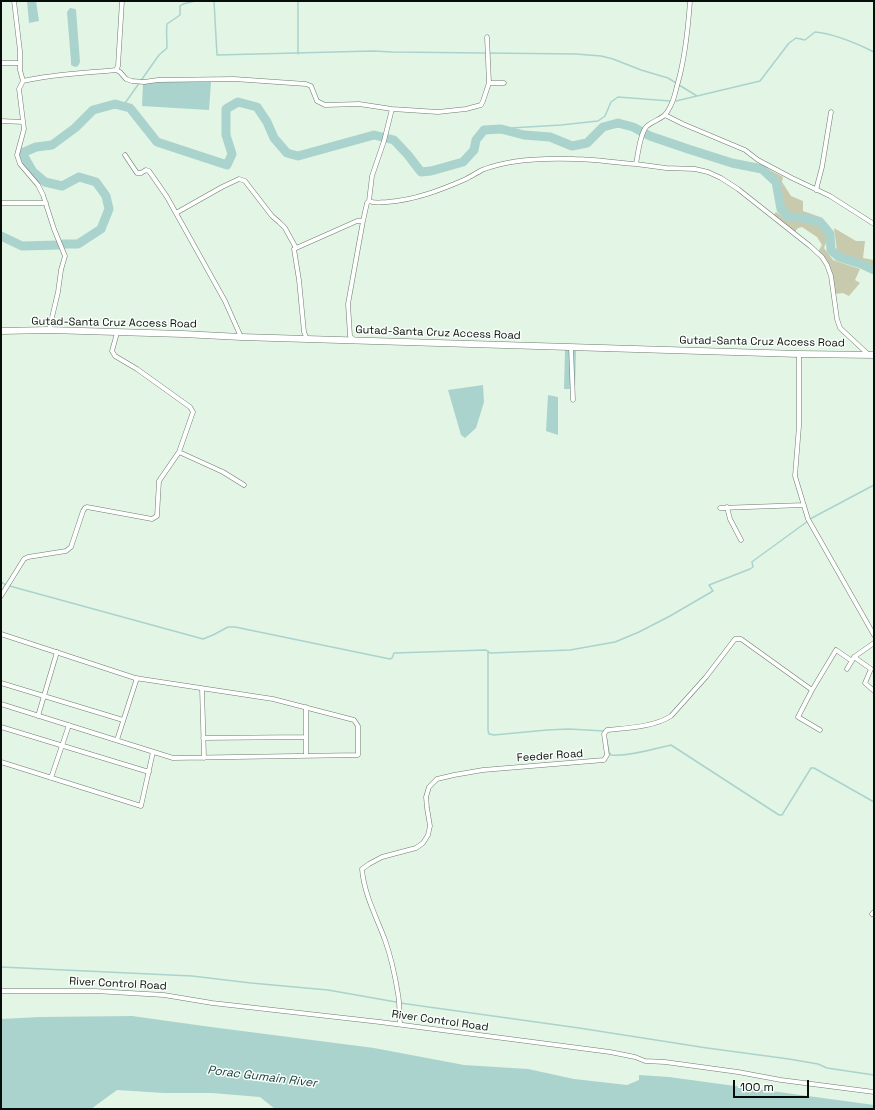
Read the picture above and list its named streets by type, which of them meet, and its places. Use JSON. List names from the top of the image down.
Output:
{
  "streets": {
    "main road": ["Gutad-Santa Cruz Access Road"],
    "street": ["Feeder Road", "River Control Road"]
  },
  "crossings": [
    ["Feeder Road", "River Control Road"]
  ],
  "water": ["Porac Gumain River"],
  "scale_bar": "100 m"
}
